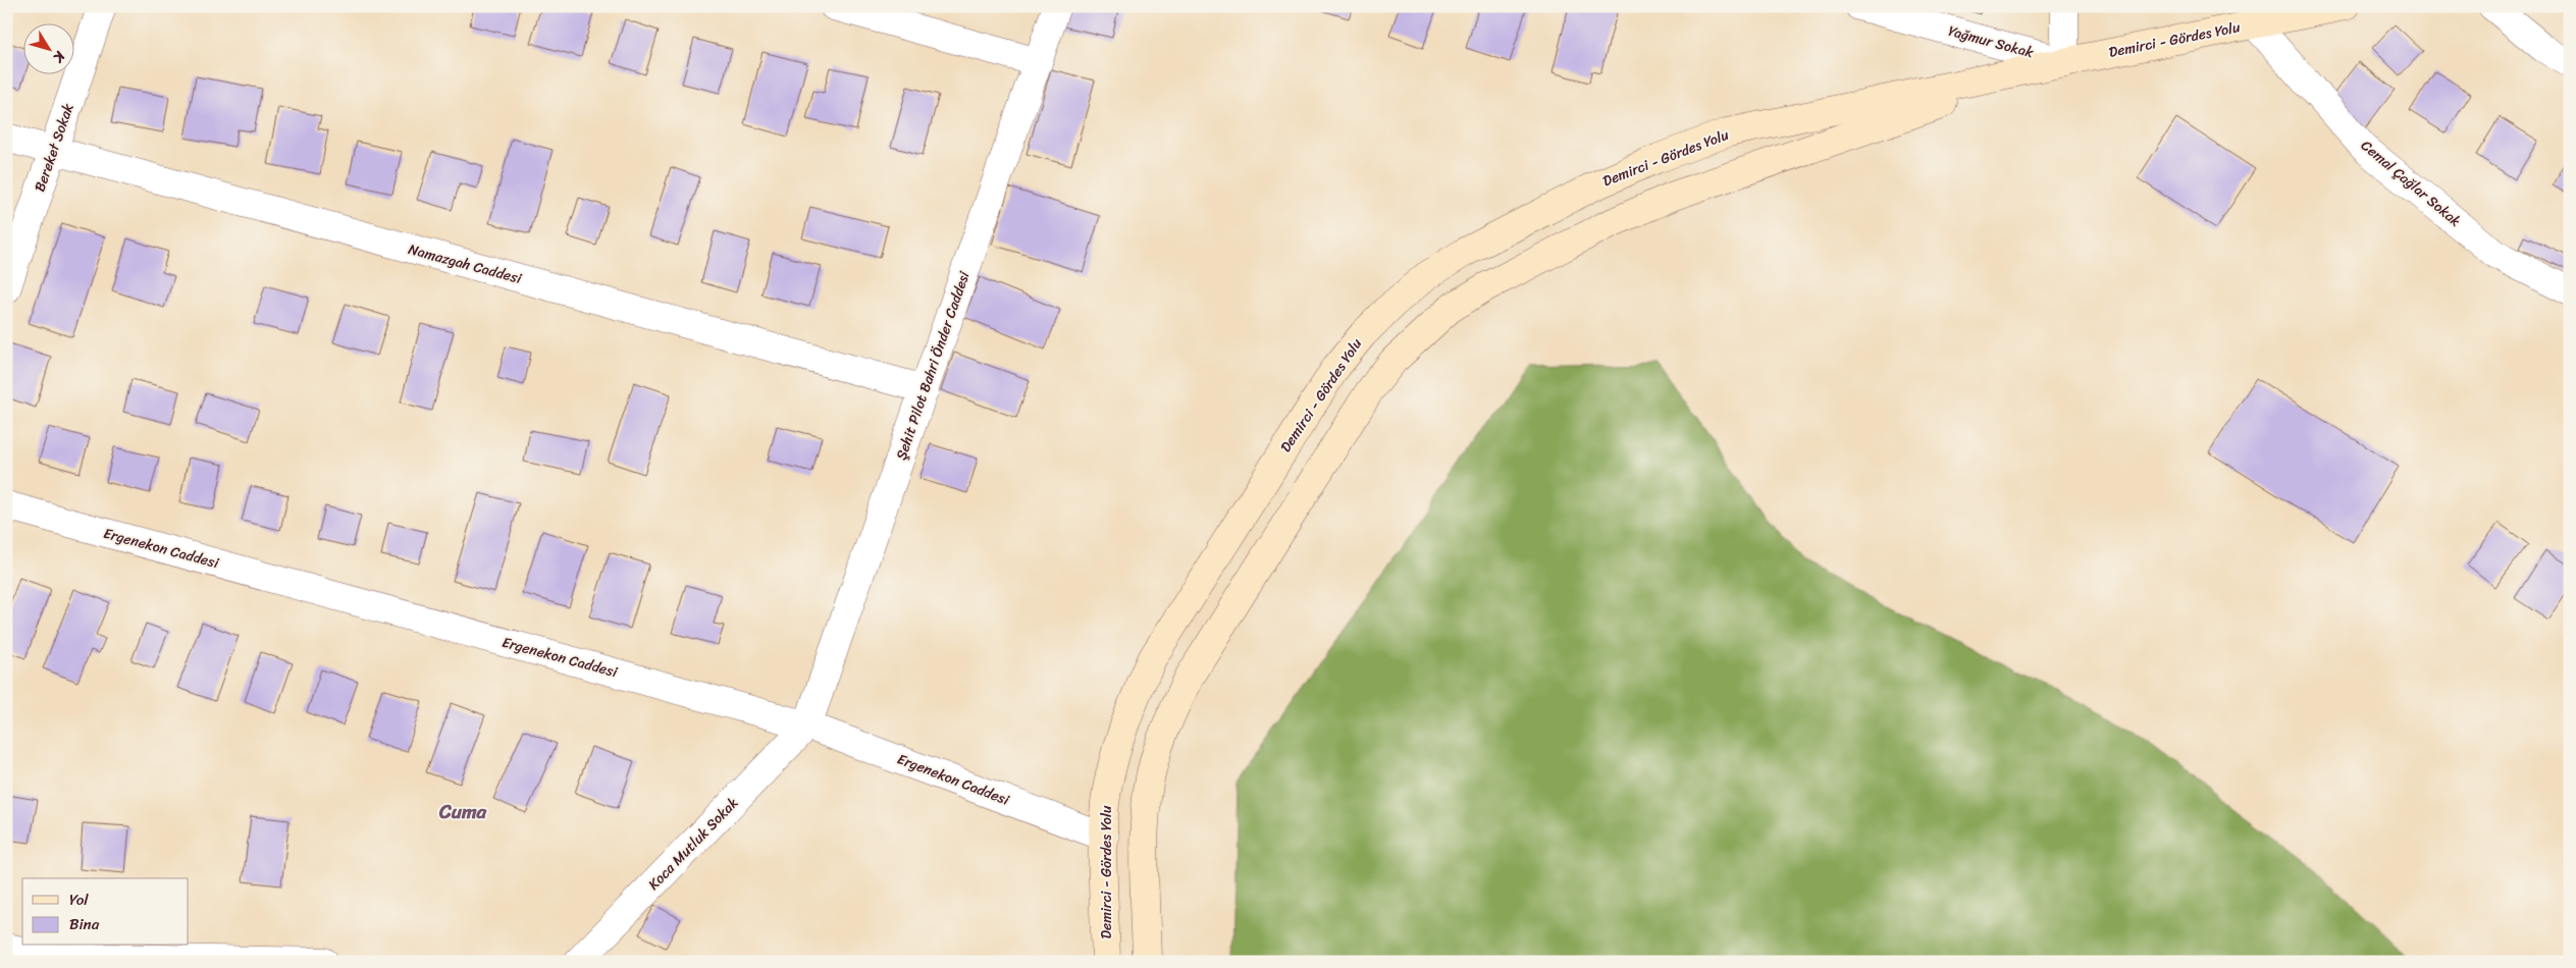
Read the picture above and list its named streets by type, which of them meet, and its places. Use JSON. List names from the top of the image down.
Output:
{
  "streets": {
    "main road": ["Demirci - Gördes Yolu"],
    "street": [
      "Yağmur Sokak",
      "Bereket Sokak",
      "Cemal Çağlar Sokak",
      "Namazgah Caddesi",
      "Şehit Pilot Bahri Önder Caddesi",
      "Ergenekon Caddesi",
      "Koca Mutluk Sokak"
    ]
  },
  "crossings": [
    ["Demirci - Gördes Yolu", "Yağmur Sokak"],
    ["Demirci - Gördes Yolu", "Cemal Çağlar Sokak"],
    ["Demirci - Gördes Yolu", "Ergenekon Caddesi"],
    ["Bereket Sokak", "Namazgah Caddesi"],
    ["Namazgah Caddesi", "Şehit Pilot Bahri Önder Caddesi"],
    ["Şehit Pilot Bahri Önder Caddesi", "Ergenekon Caddesi"],
    ["Şehit Pilot Bahri Önder Caddesi", "Koca Mutluk Sokak"],
    ["Ergenekon Caddesi", "Koca Mutluk Sokak"]
  ],
  "districts": ["Cuma"],
  "legend": ["Yol", "Bina"],
  "north": "bottom right"
}
